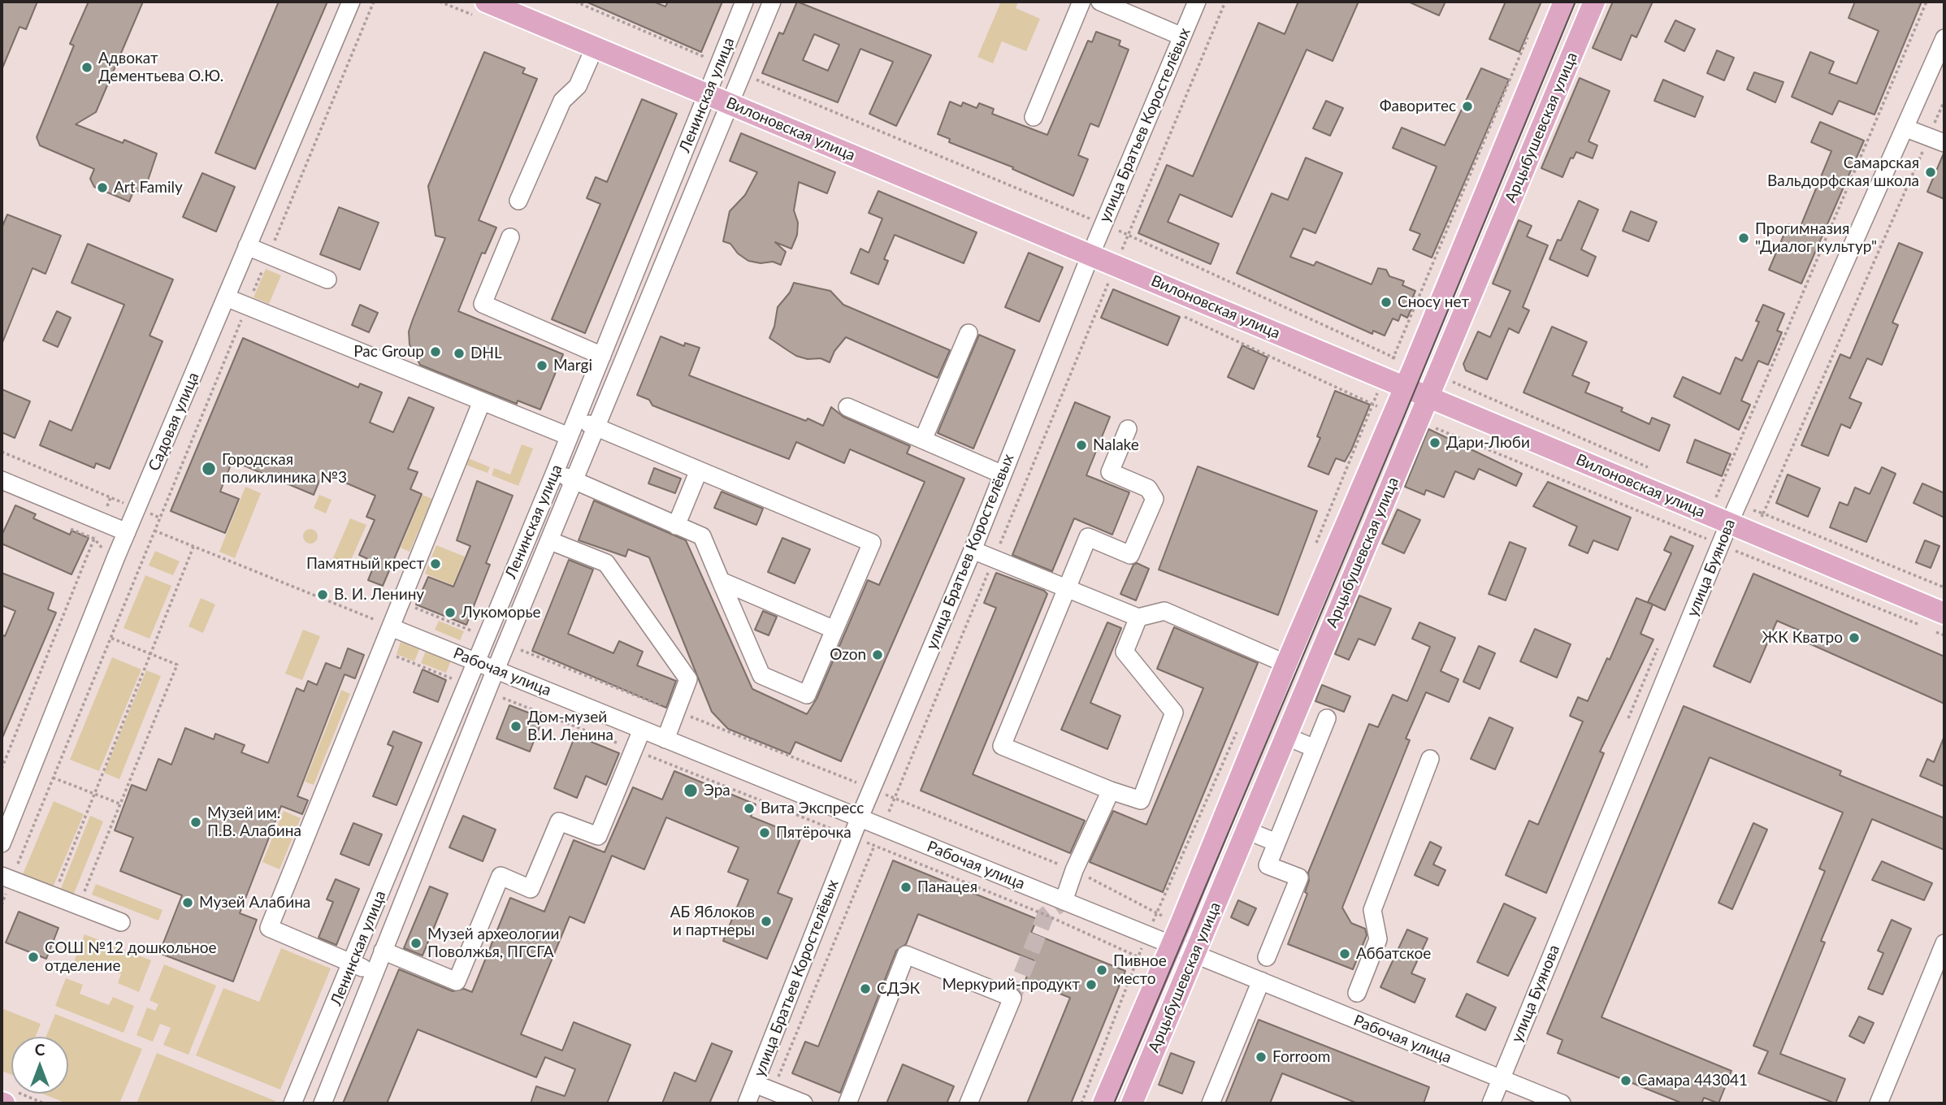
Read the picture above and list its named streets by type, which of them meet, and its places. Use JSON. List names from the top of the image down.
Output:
{
  "streets": {
    "main road": ["Арцыбушевская улица", "Вилоновская улица"],
    "street": [
      "Ленинская улица",
      "улица Братьев Коростелёвых",
      "Садовая улица",
      "улица Буянова",
      "Рабочая улица"
    ]
  },
  "crossings": [
    ["Ленинская улица", "Вилоновская улица"],
    ["Ленинская улица", "Рабочая улица"],
    ["улица Братьев Коростелёвых", "Вилоновская улица"],
    ["улица Братьев Коростелёвых", "Рабочая улица"],
    ["Арцыбушевская улица", "Вилоновская улица"],
    ["Арцыбушевская улица", "Рабочая улица"],
    ["Вилоновская улица", "улица Буянова"],
    ["улица Буянова", "Рабочая улица"]
  ],
  "places": [
    "Адвокат Дементьева О.Ю.",
    "Фаворитес",
    "Самарская Вальдорфская школа",
    "Art Family",
    "Прогимназия \"Диалог культур\"",
    "Сносу нет",
    "Pac Group",
    "DHL",
    "Margi",
    "Дари-Люби",
    "Nalake",
    "Городская поликлиника №3",
    "Памятный крест",
    "В. И. Ленину",
    "Лукоморье",
    "ЖК Кватро",
    "Ozon",
    "Дом-музей В.И. Ленина",
    "Эра",
    "Вита Экспресс",
    "Музей им. П.В. Алабина",
    "Пятёрочка",
    "Панацея",
    "Музей Алабина",
    "АБ Яблоков и партнеры",
    "Музей археологии Поволжья, ПГСГА",
    "Аббатское",
    "СОШ №12 дошкольное отделение",
    "Пивное место",
    "Меркурий-продукт",
    "СДЭК",
    "Forroom",
    "Самара 443041"
  ],
  "north": "top"
}
